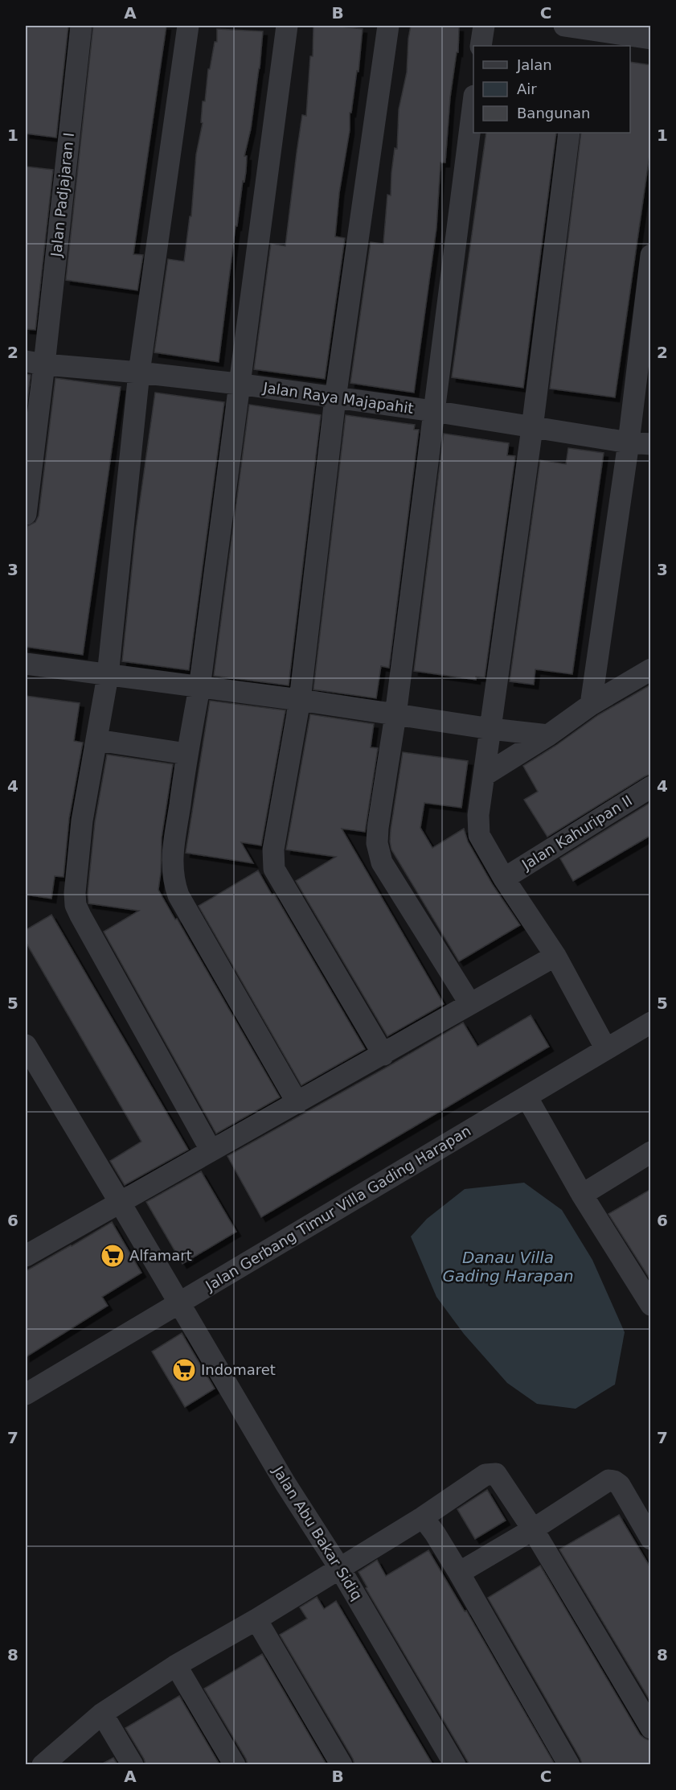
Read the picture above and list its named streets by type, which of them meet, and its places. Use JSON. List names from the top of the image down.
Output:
{
  "streets": {
    "street": [
      "Jalan Padjajaran I",
      "Jalan Raya Majapahit",
      "Jalan Kahuripan II",
      "Jalan Gerbang Timur Villa Gading Harapan",
      "Jalan Abu Bakar Sidiq"
    ]
  },
  "crossings": [
    ["Jalan Padjajaran I", "Jalan Raya Majapahit"],
    ["Jalan Gerbang Timur Villa Gading Harapan", "Jalan Abu Bakar Sidiq"]
  ],
  "water": ["Danau Villa Gading Harapan"],
  "places": {
    "supermarket": ["Alfamart", "Indomaret"]
  },
  "legend": ["Jalan", "Air", "Bangunan"],
  "grid": {
    "columns": ["A", "B", "C"],
    "rows": [
      "1",
      "2",
      "3",
      "4",
      "5",
      "6",
      "7",
      "8"
    ]
  }
}
